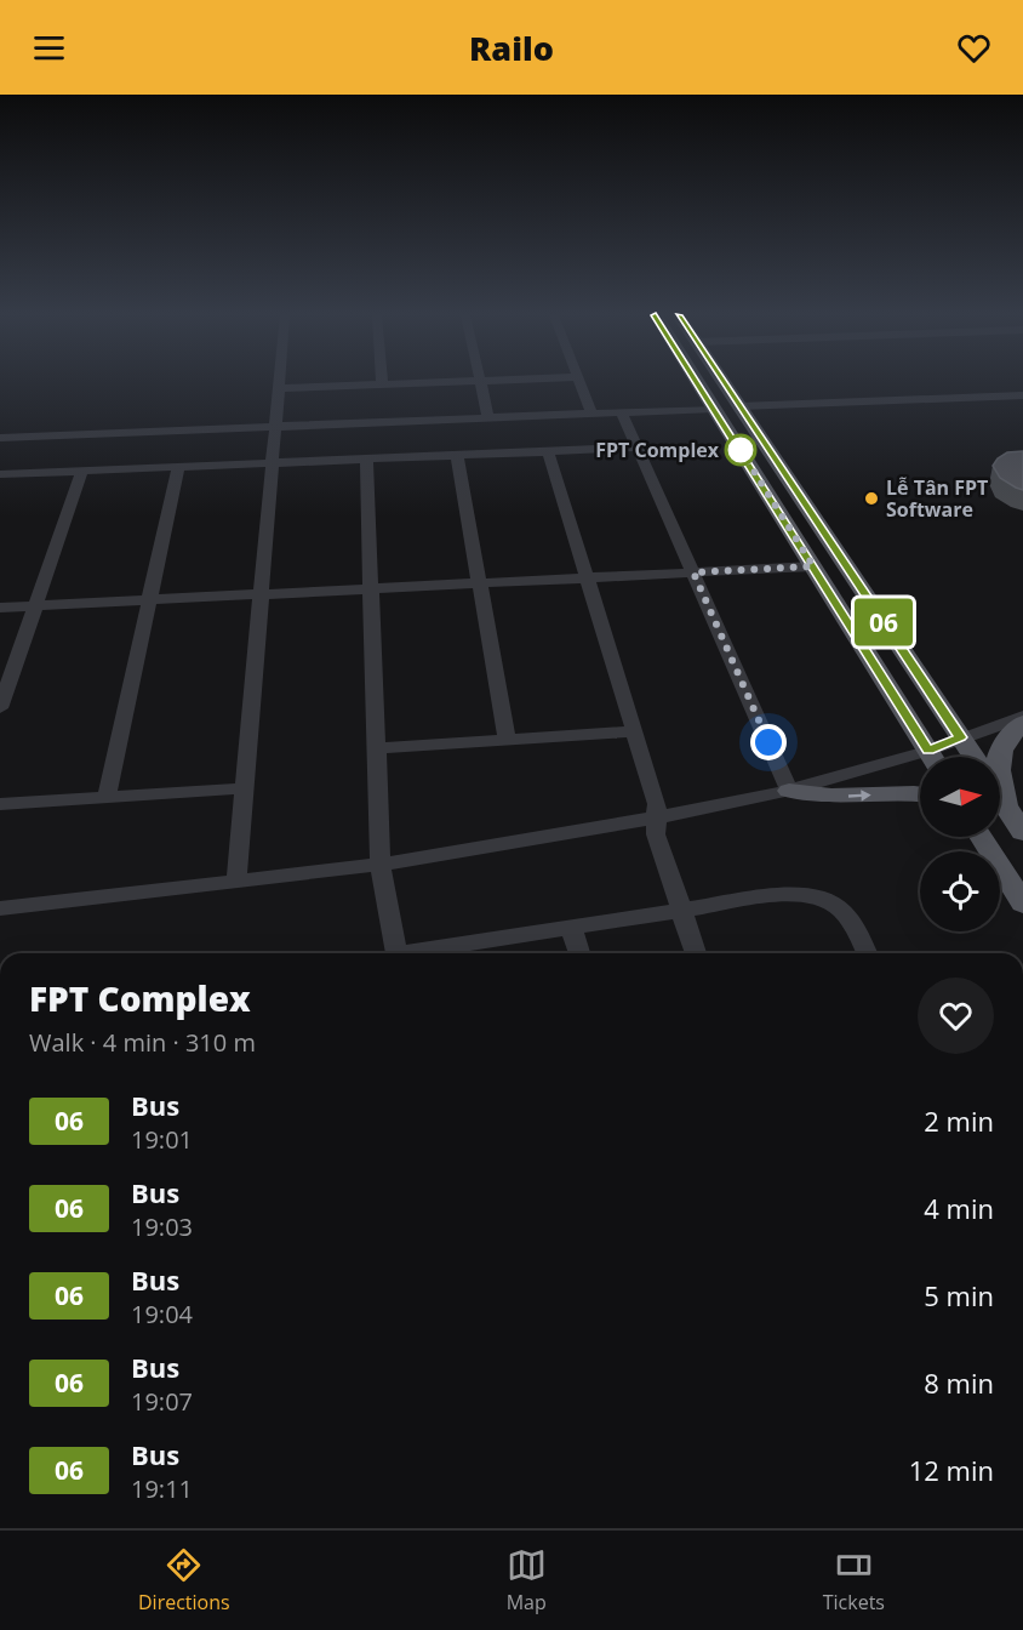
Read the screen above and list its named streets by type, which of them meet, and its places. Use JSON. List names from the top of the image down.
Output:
{
  "places": ["FPT Complex", "Lễ Tân FPT Software"],
  "lines": ["bus line 06"],
  "north": "right",
  "page": {
    "header": "Railo",
    "on_map": "06",
    "heading": ["FPT Complex", "Walk · 4 min · 310 m"],
    "list": [
      {
        "mark": "06",
        "name": "Bus",
        "note": "19:01",
        "value": "2 min"
      },
      {
        "mark": "06",
        "name": "Bus",
        "note": "19:03",
        "value": "4 min"
      },
      {
        "mark": "06",
        "name": "Bus",
        "note": "19:04",
        "value": "5 min"
      },
      {
        "mark": "06",
        "name": "Bus",
        "note": "19:07",
        "value": "8 min"
      },
      {
        "mark": "06",
        "name": "Bus",
        "note": "19:11",
        "value": "12 min"
      }
    ],
    "tabs": ["Directions", "Map", "Tickets"]
  }
}
